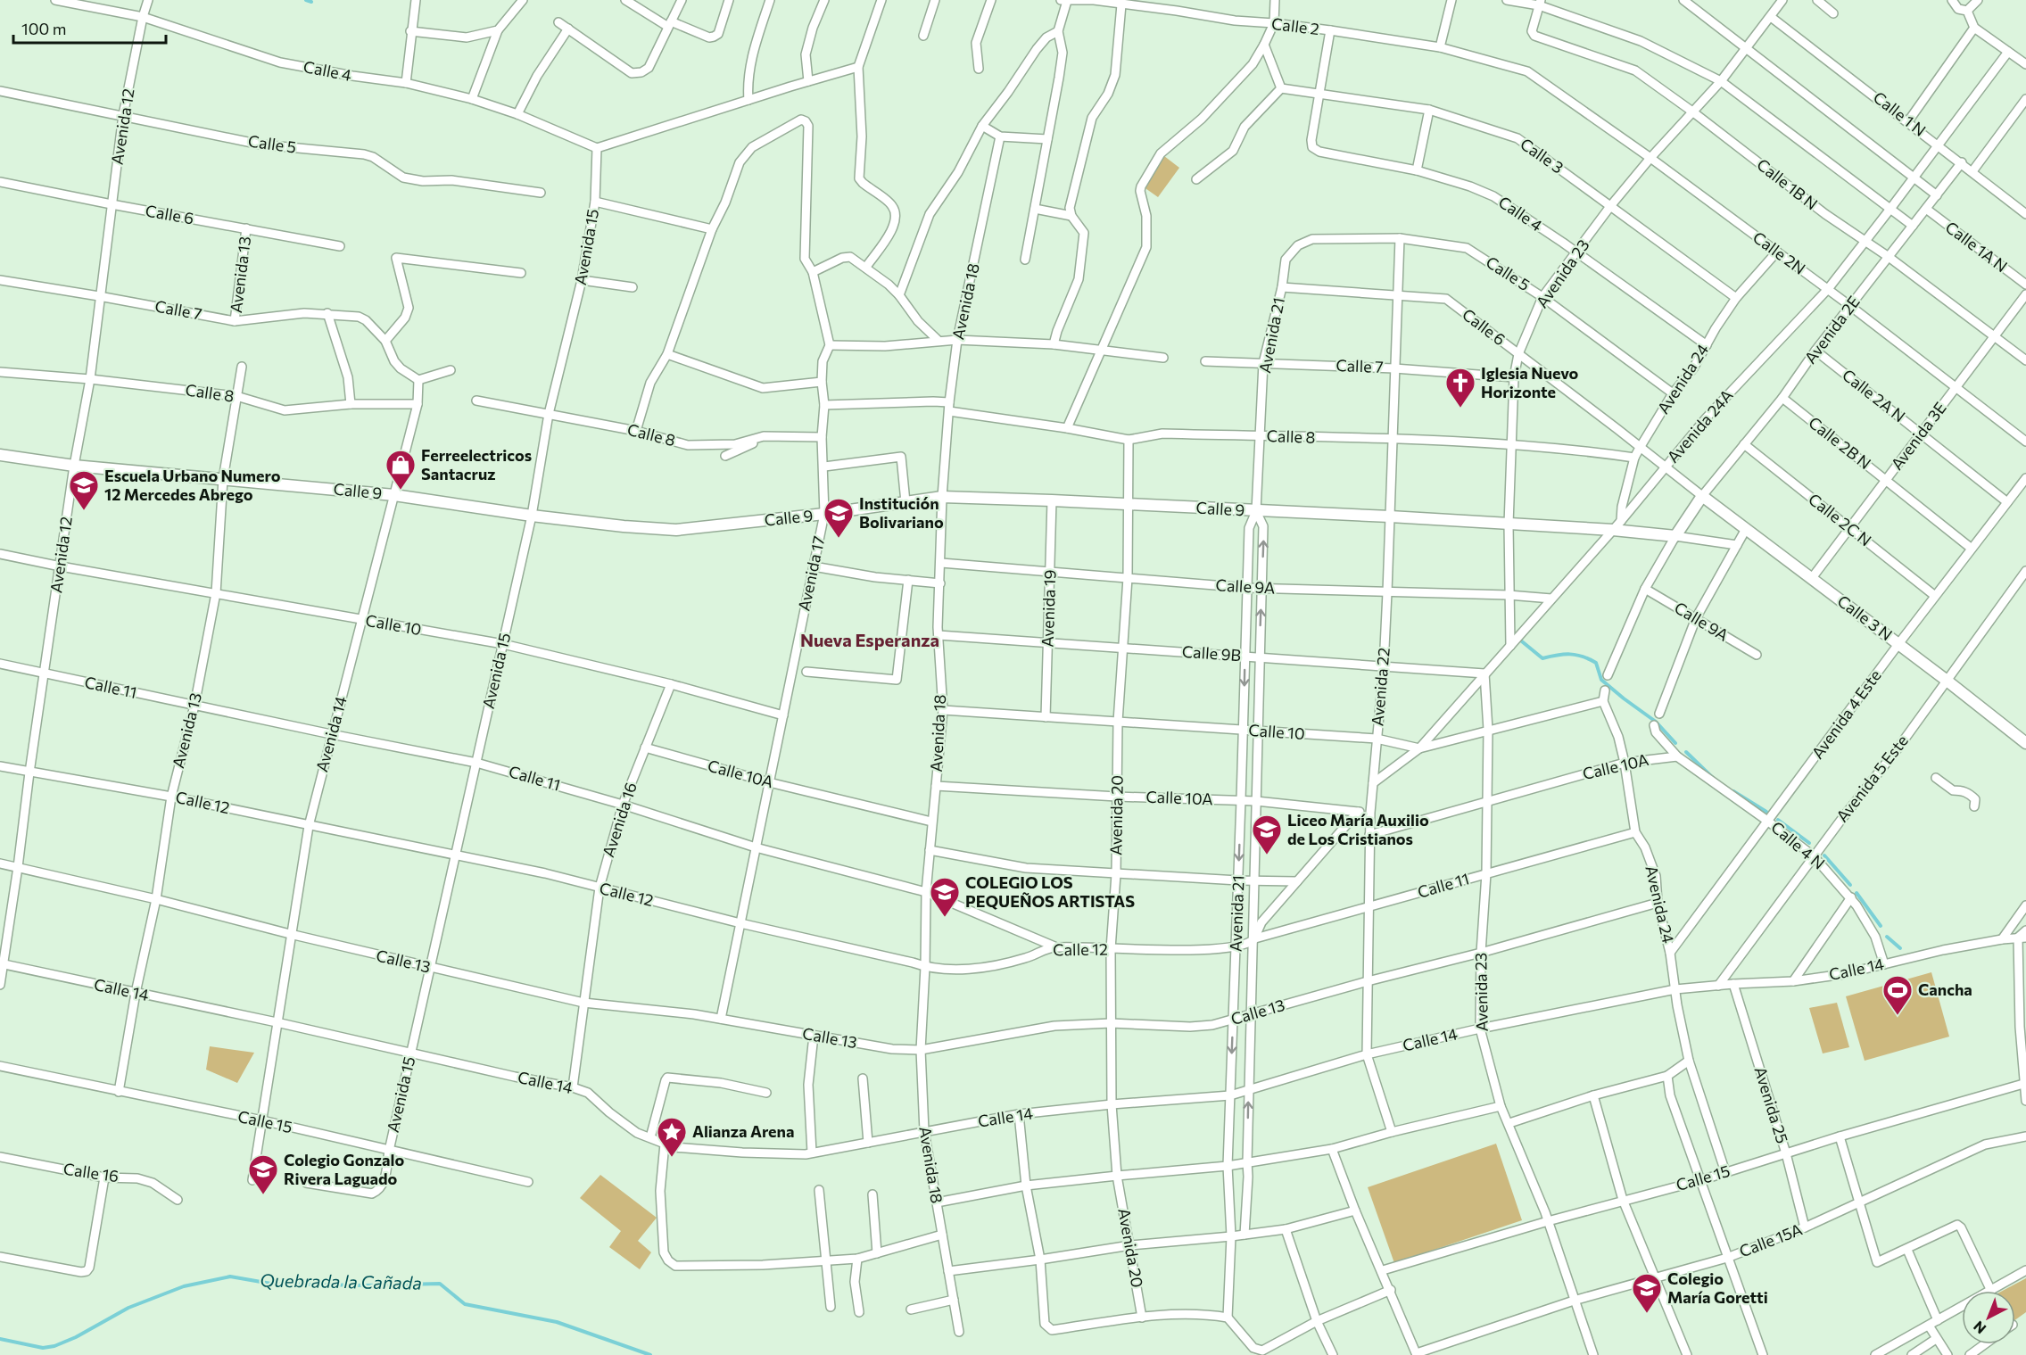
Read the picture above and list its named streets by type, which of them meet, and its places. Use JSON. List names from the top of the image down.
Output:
{
  "streets": {
    "street": [
      "Calle 2",
      "Calle 4",
      "Calle 1 N",
      "Avenida 12",
      "Calle 5",
      "Calle 3",
      "Calle 1B N",
      "Calle 6",
      "Avenida 15",
      "Calle 1A N",
      "Calle 2N",
      "Avenida 23",
      "Avenida 13",
      "Avenida 18",
      "Calle 7",
      "Avenida 2E",
      "Avenida 21",
      "Avenida 24",
      "Calle 8",
      "Calle 2A N",
      "Avenida 24A",
      "Avenida 3E",
      "Calle 2B N",
      "Calle 9",
      "Calle 2C N",
      "Avenida 17",
      "Calle 9A",
      "Avenida 19",
      "Calle 3 N",
      "Calle 10",
      "Calle 9B",
      "Avenida 22",
      "Calle 11",
      "Avenida 4 Este",
      "Avenida 14",
      "Calle 10A",
      "Avenida 5 Este",
      "Calle 12",
      "Avenida 20",
      "Avenida 16",
      "Calle 4 N",
      "Calle 13",
      "Calle 14",
      "Avenida 25",
      "Calle 15",
      "Calle 16",
      "Calle 15A"
    ]
  },
  "crossings": [
    ["Calle 2", "Calle 2N"],
    ["Calle 4", "Avenida 12"],
    ["Calle 4", "Calle 3"],
    ["Calle 4", "Avenida 15"],
    ["Calle 4", "Avenida 23"],
    ["Calle 4", "Avenida 24"],
    ["Calle 1 N", "Avenida 23"],
    ["Calle 1 N", "Avenida 2E"],
    ["Calle 1 N", "Avenida 24A"],
    ["Avenida 12", "Calle 5"],
    ["Avenida 12", "Calle 6"],
    ["Avenida 12", "Calle 7"],
    ["Avenida 12", "Calle 8"],
    ["Avenida 12", "Calle 9"],
    ["Avenida 12", "Calle 10"],
    ["Avenida 12", "Calle 11"],
    ["Avenida 12", "Calle 12"],
    ["Avenida 12", "Calle 13"],
    ["Avenida 12", "Calle 14"],
    ["Calle 5", "Avenida 23"],
    ["Calle 5", "Avenida 21"],
    ["Calle 5", "Avenida 24"],
    ["Calle 5", "Avenida 22"],
    ["Calle 3", "Avenida 23"],
    ["Calle 3", "Avenida 24"],
    ["Calle 1B N", "Avenida 23"],
    ["Calle 1B N", "Avenida 2E"],
    ["Calle 1B N", "Avenida 24A"],
    ["Calle 1B N", "Avenida 3E"],
    ["Calle 6", "Avenida 23"],
    ["Calle 6", "Avenida 13"],
    ["Calle 6", "Avenida 2E"],
    ["Calle 6", "Avenida 21"],
    ["Calle 6", "Avenida 24"],
    ["Calle 6", "Avenida 24A"],
    ["Calle 6", "Calle 3 N"],
    ["Calle 6", "Avenida 22"],
    ["Avenida 15", "Calle 8"],
    ["Avenida 15", "Calle 9"],
    ["Avenida 15", "Calle 10"],
    ["Avenida 15", "Calle 11"],
    ["Avenida 15", "Calle 12"],
    ["Avenida 15", "Calle 13"],
    ["Avenida 15", "Calle 14"],
    ["Avenida 15", "Calle 15"],
    ["Calle 1A N", "Avenida 2E"],
    ["Calle 2N", "Avenida 23"],
    ["Calle 2N", "Avenida 2E"],
    ["Calle 2N", "Avenida 24"],
    ["Calle 2N", "Avenida 24A"],
    ["Calle 2N", "Avenida 3E"],
    ["Avenida 23", "Calle 7"],
    ["Avenida 23", "Calle 8"],
    ["Avenida 23", "Avenida 24A"],
    ["Avenida 23", "Calle 9"],
    ["Avenida 23", "Calle 9A"],
    ["Avenida 23", "Calle 10"],
    ["Avenida 23", "Calle 9B"],
    ["Avenida 23", "Calle 11"],
    ["Avenida 23", "Calle 10A"],
    ["Avenida 23", "Calle 13"],
    ["Avenida 23", "Calle 14"],
    ["Avenida 23", "Calle 15"],
    ["Avenida 23", "Calle 15A"],
    ["Avenida 13", "Calle 7"],
    ["Avenida 13", "Calle 8"],
    ["Avenida 13", "Calle 9"],
    ["Avenida 13", "Calle 10"],
    ["Avenida 13", "Calle 11"],
    ["Avenida 13", "Calle 12"],
    ["Avenida 13", "Calle 13"],
    ["Avenida 13", "Calle 14"],
    ["Avenida 13", "Calle 15"],
    ["Avenida 18", "Calle 8"],
    ["Avenida 18", "Calle 9"],
    ["Avenida 18", "Calle 9A"],
    ["Avenida 18", "Calle 10"],
    ["Avenida 18", "Calle 9B"],
    ["Avenida 18", "Calle 11"],
    ["Avenida 18", "Calle 10A"],
    ["Avenida 18", "Calle 12"],
    ["Avenida 18", "Calle 13"],
    ["Avenida 18", "Calle 14"],
    ["Calle 7", "Avenida 21"],
    ["Calle 7", "Avenida 22"],
    ["Avenida 2E", "Calle 2A N"],
    ["Avenida 2E", "Calle 2B N"],
    ["Avenida 2E", "Calle 2C N"],
    ["Avenida 2E", "Calle 3 N"],
    ["Avenida 21", "Calle 8"],
    ["Avenida 21", "Calle 9"],
    ["Avenida 21", "Calle 9A"],
    ["Avenida 21", "Calle 10"],
    ["Avenida 21", "Calle 9B"],
    ["Avenida 21", "Calle 11"],
    ["Avenida 21", "Calle 10A"],
    ["Avenida 21", "Calle 12"],
    ["Avenida 21", "Calle 13"],
    ["Avenida 21", "Calle 14"],
    ["Avenida 24", "Calle 8"],
    ["Avenida 24", "Avenida 24A"],
    ["Avenida 24", "Calle 10"],
    ["Avenida 24", "Calle 11"],
    ["Avenida 24", "Avenida 4 Este"],
    ["Avenida 24", "Calle 10A"],
    ["Avenida 24", "Calle 13"],
    ["Avenida 24", "Calle 14"],
    ["Avenida 24", "Calle 15"],
    ["Calle 8", "Avenida 17"],
    ["Calle 8", "Avenida 22"],
    ["Calle 8", "Avenida 14"],
    ["Calle 8", "Avenida 20"],
    ["Calle 2A N", "Avenida 3E"],
    ["Calle 2A N", "Avenida 4 Este"],
    ["Avenida 24A", "Calle 9"],
    ["Avenida 24A", "Calle 9A"],
    ["Avenida 24A", "Calle 10"],
    ["Avenida 24A", "Calle 9B"],
    ["Avenida 24A", "Avenida 22"],
    ["Avenida 3E", "Calle 2B N"],
    ["Avenida 3E", "Calle 2C N"],
    ["Avenida 3E", "Calle 3 N"],
    ["Calle 2B N", "Avenida 4 Este"],
    ["Calle 9", "Avenida 17"],
    ["Calle 9", "Avenida 19"],
    ["Calle 9", "Avenida 22"],
    ["Calle 9", "Avenida 14"],
    ["Calle 9", "Avenida 20"],
    ["Calle 2C N", "Avenida 4 Este"],
    ["Avenida 17", "Calle 10"],
    ["Avenida 17", "Calle 11"],
    ["Avenida 17", "Calle 10A"],
    ["Avenida 17", "Calle 12"],
    ["Avenida 17", "Calle 13"],
    ["Calle 9A", "Avenida 19"],
    ["Calle 9A", "Avenida 22"],
    ["Calle 9A", "Avenida 20"],
    ["Avenida 19", "Calle 10"],
    ["Avenida 19", "Calle 9B"],
    ["Calle 3 N", "Avenida 4 Este"],
    ["Calle 3 N", "Avenida 5 Este"],
    ["Calle 10", "Avenida 22"],
    ["Calle 10", "Avenida 14"],
    ["Calle 10", "Avenida 20"],
    ["Calle 10", "Avenida 16"],
    ["Calle 9B", "Avenida 22"],
    ["Calle 9B", "Avenida 20"],
    ["Avenida 22", "Calle 11"],
    ["Avenida 22", "Calle 10A"],
    ["Avenida 22", "Calle 13"],
    ["Avenida 22", "Calle 14"],
    ["Calle 11", "Avenida 14"],
    ["Calle 11", "Calle 12"],
    ["Calle 11", "Avenida 16"],
    ["Avenida 4 Este", "Calle 4 N"],
    ["Avenida 14", "Calle 12"],
    ["Avenida 14", "Calle 13"],
    ["Avenida 14", "Calle 14"],
    ["Avenida 14", "Calle 15"],
    ["Calle 10A", "Avenida 20"],
    ["Calle 10A", "Avenida 16"],
    ["Calle 10A", "Calle 4 N"],
    ["Avenida 5 Este", "Calle 4 N"],
    ["Avenida 5 Este", "Calle 14"],
    ["Calle 12", "Avenida 20"],
    ["Calle 12", "Avenida 16"],
    ["Avenida 20", "Calle 13"],
    ["Avenida 20", "Calle 14"],
    ["Avenida 16", "Calle 13"],
    ["Avenida 16", "Calle 14"],
    ["Calle 4 N", "Calle 14"],
    ["Calle 14", "Avenida 25"],
    ["Avenida 25", "Calle 15"],
    ["Avenida 25", "Calle 15A"]
  ],
  "districts": ["Nueva Esperanza"],
  "water": ["Quebrada la Cañada"],
  "places": {
    "church": ["Iglesia Nuevo Horizonte"],
    "shop": ["Ferreelectricos Santacruz"],
    "school or university": [
      "Escuela Urbano Numero 12 Mercedes Abrego",
      "Institución Bolivariano",
      "Liceo María Auxilio de Los Cristianos",
      "COLEGIO LOS PEQUEÑOS ARTISTAS",
      "Colegio Gonzalo Rivera Laguado",
      "Colegio María Goretti"
    ],
    "sports": ["Cancha"],
    "place": ["Alianza Arena"]
  },
  "scale_bar": "100 m",
  "north": "bottom left"
}
